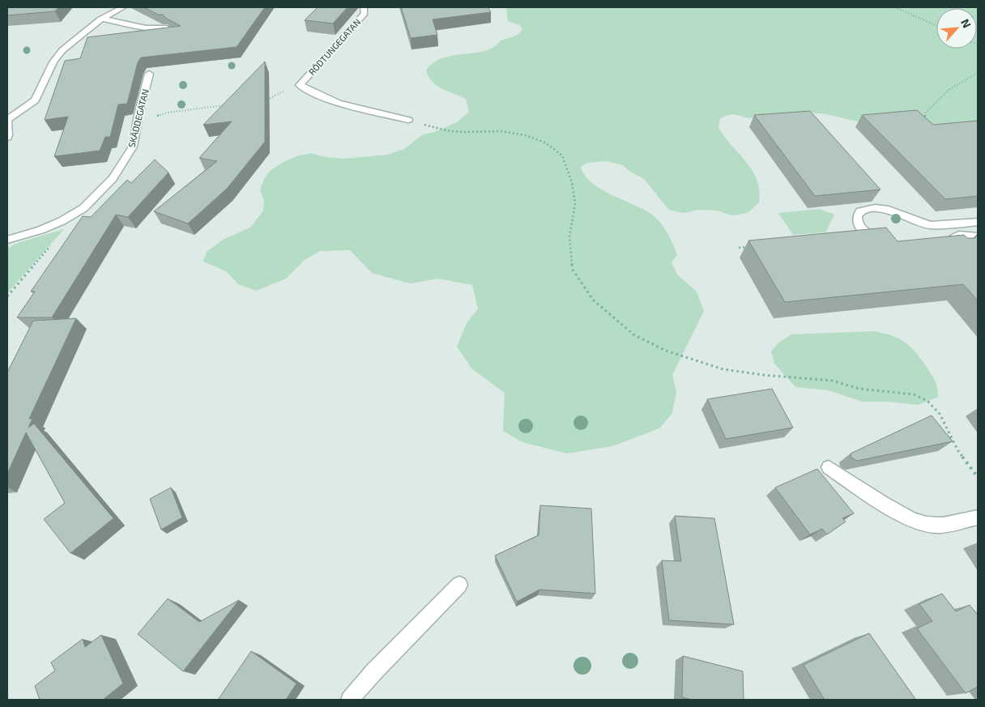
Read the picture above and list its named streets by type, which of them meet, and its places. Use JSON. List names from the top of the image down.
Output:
{
  "streets": {
    "street": ["RÖDTUNGEGATAN", "SKÄDDEGATAN"]
  },
  "north": "top right"
}
